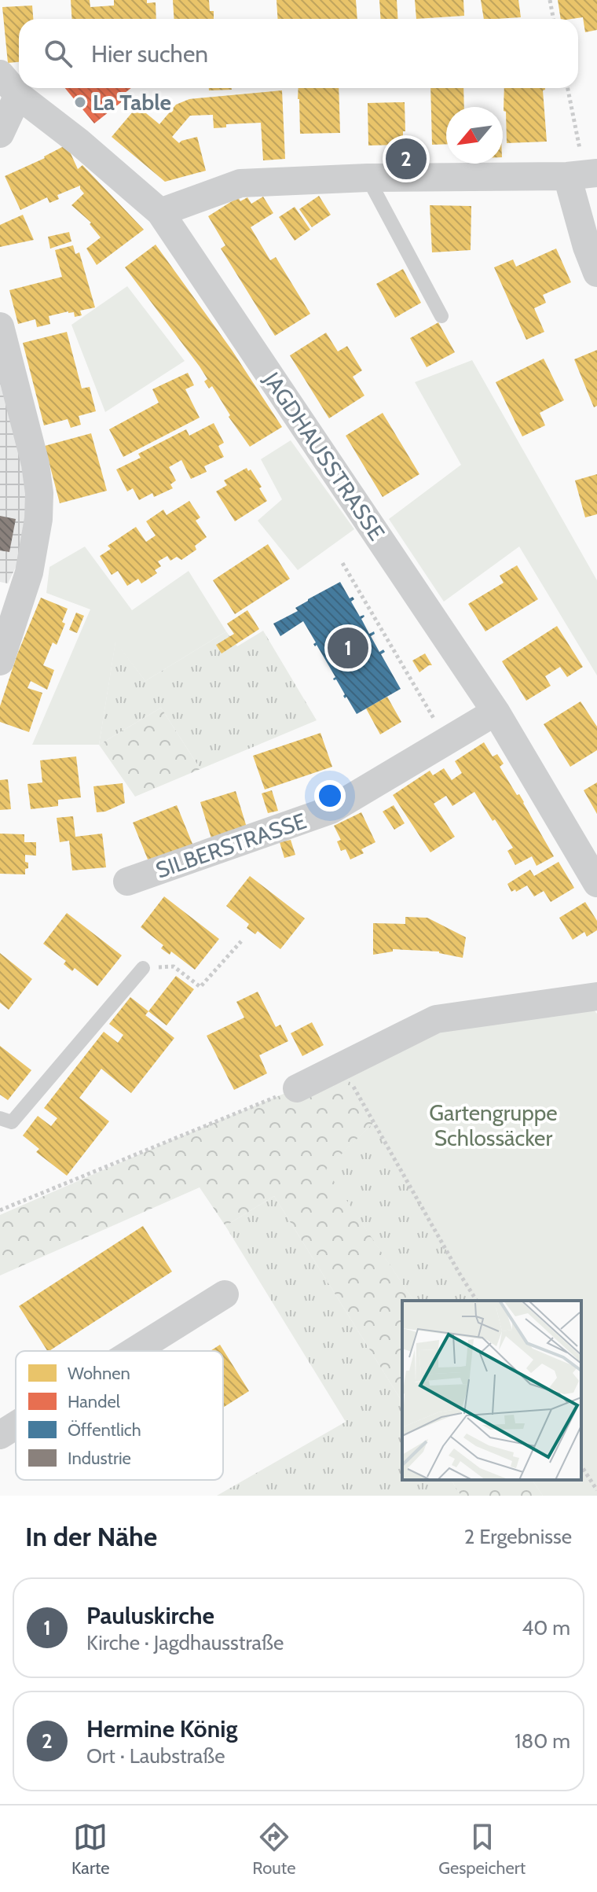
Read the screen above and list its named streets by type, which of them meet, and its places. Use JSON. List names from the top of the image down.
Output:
{
  "streets": {
    "street": ["JAGDHAUSSTRASSE", "SILBERSTRASSE"]
  },
  "crossings": [
    ["JAGDHAUSSTRASSE", "SILBERSTRASSE"]
  ],
  "parks": ["Gartengruppe Schlossäcker"],
  "places": ["La Table"],
  "legend": [
    "Wohnen",
    "Handel",
    "Öffentlich",
    "Industrie"
  ],
  "north": "bottom left",
  "page": {
    "search": "Hier suchen",
    "pins": ["2", "1"],
    "heading": ["In der Nähe", "2 Ergebnisse"],
    "list": [
      {
        "mark": "1",
        "name": "Pauluskirche",
        "note": "Kirche · Jagdhausstraße",
        "value": "40 m"
      },
      {
        "mark": "2",
        "name": "Hermine König",
        "note": "Ort · Laubstraße",
        "value": "180 m"
      }
    ],
    "nav": ["Karte", "Route", "Gespeichert"]
  }
}
